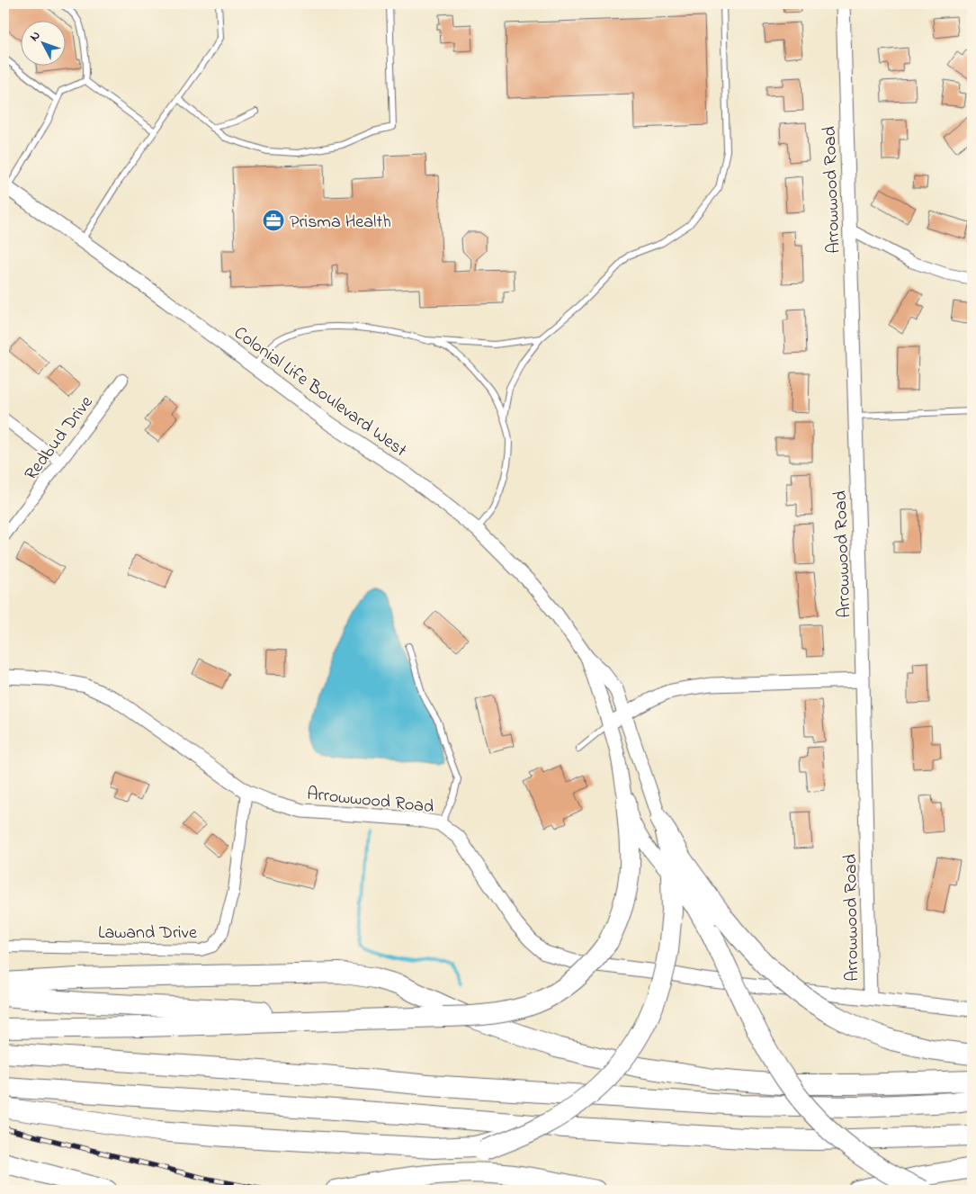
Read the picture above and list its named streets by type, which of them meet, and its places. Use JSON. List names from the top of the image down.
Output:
{
  "streets": {
    "street": [
      "Arrowwood Road",
      "Colonial Life Boulevard West",
      "Redbud Drive",
      "Lawand Drive"
    ]
  },
  "crossings": [
    ["Arrowwood Road", "Lawand Drive"]
  ],
  "places": {
    "office": ["Prisma Health"]
  },
  "north": "top left"
}
